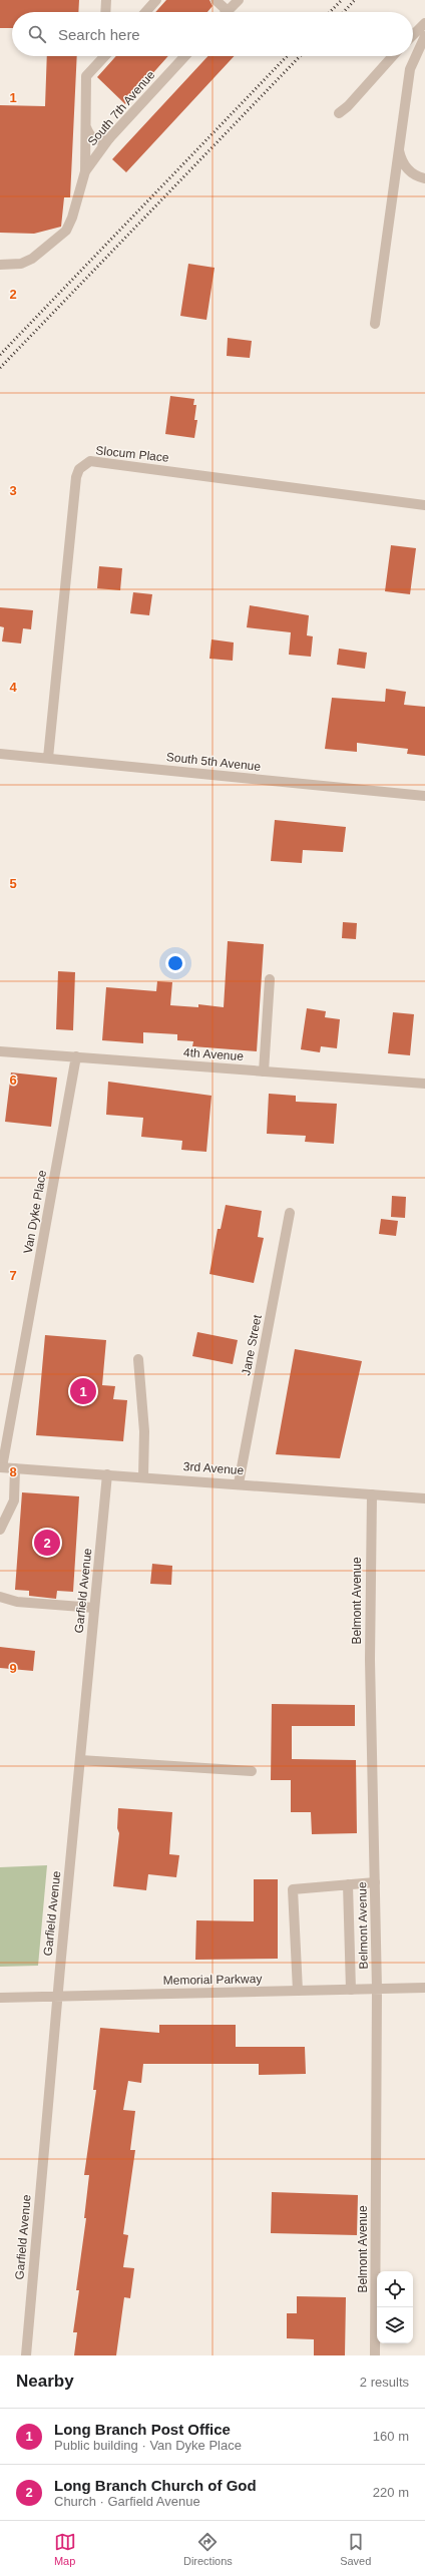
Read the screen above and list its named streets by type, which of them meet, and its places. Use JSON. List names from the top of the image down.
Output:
{
  "streets": {
    "street": [
      "South 7th Avenue",
      "Slocum Place",
      "South 5th Avenue",
      "4th Avenue",
      "Van Dyke Place",
      "Jane Street",
      "3rd Avenue",
      "Garfield Avenue",
      "Belmont Avenue",
      "Memorial Parkway"
    ]
  },
  "crossings": [
    ["Slocum Place", "South 5th Avenue"],
    ["4th Avenue", "Van Dyke Place"],
    ["Van Dyke Place", "3rd Avenue"],
    ["Jane Street", "3rd Avenue"],
    ["3rd Avenue", "Garfield Avenue"],
    ["3rd Avenue", "Belmont Avenue"],
    ["Garfield Avenue", "Memorial Parkway"],
    ["Belmont Avenue", "Memorial Parkway"]
  ],
  "page": {
    "search": "Search here",
    "pins": ["1", "2"],
    "heading": ["Nearby", "2 results"],
    "list": [
      {
        "mark": "1",
        "name": "Long Branch Post Office",
        "note": "Public building · Van Dyke Place",
        "value": "160 m"
      },
      {
        "mark": "2",
        "name": "Long Branch Church of God",
        "note": "Church · Garfield Avenue",
        "value": "220 m"
      }
    ],
    "nav": ["Map", "Directions", "Saved"]
  },
  "grid": {
    "rows": [
      "1",
      "2",
      "3",
      "4",
      "5",
      "6",
      "7",
      "8",
      "9"
    ]
  }
}
